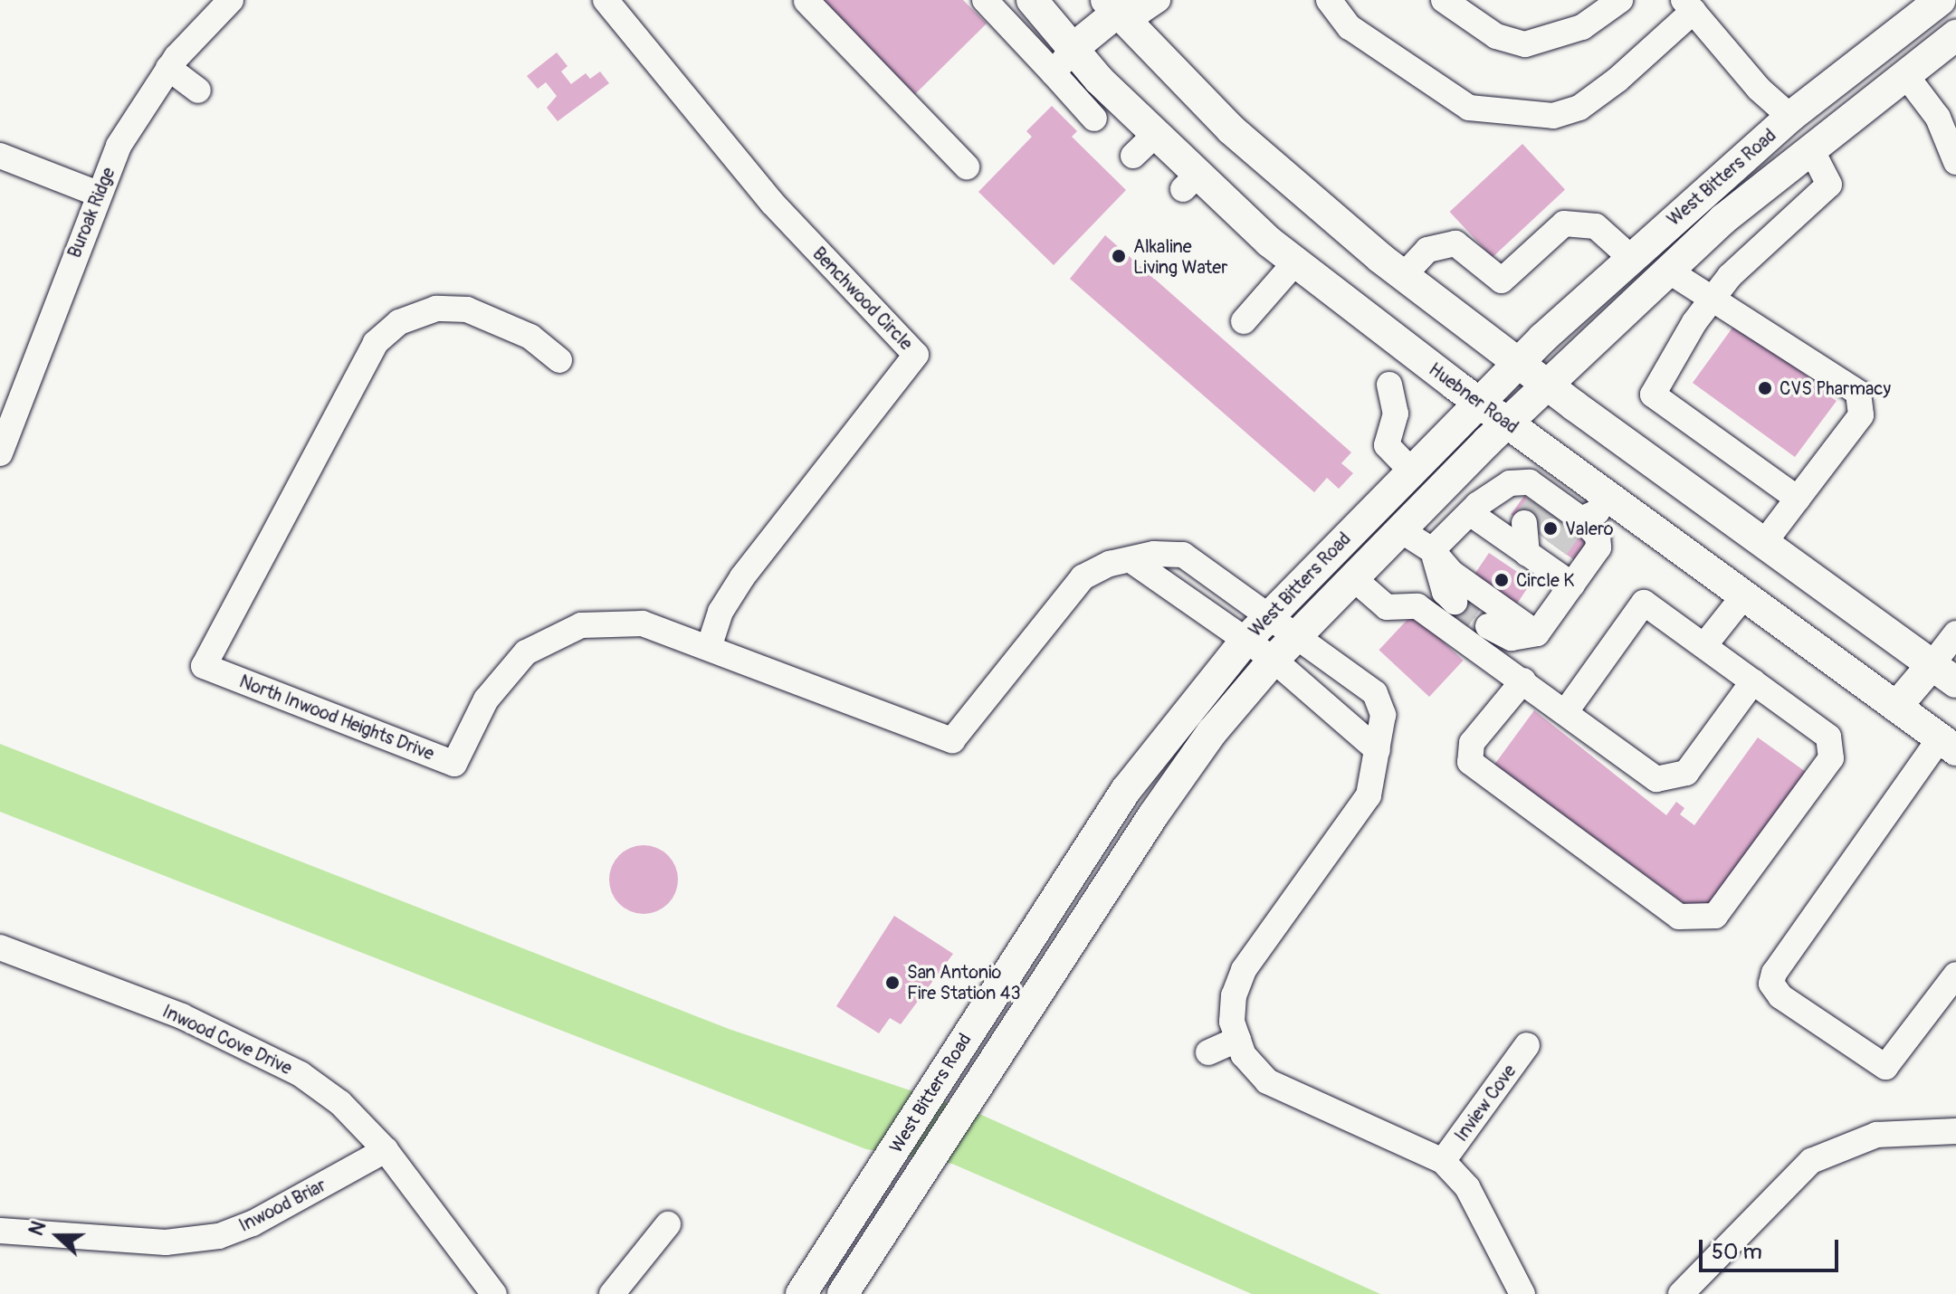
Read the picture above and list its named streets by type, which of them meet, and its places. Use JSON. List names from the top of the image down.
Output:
{
  "streets": {
    "main road": ["West Bitters Road", "Huebner Road"],
    "street": [
      "Buroak Ridge",
      "Benchwood Circle",
      "North Inwood Heights Drive",
      "Inwood Cove Drive",
      "Inview Cove",
      "Inwood Briar"
    ]
  },
  "crossings": [
    ["West Bitters Road", "Huebner Road"],
    ["West Bitters Road", "North Inwood Heights Drive"],
    ["Benchwood Circle", "North Inwood Heights Drive"],
    ["Inwood Cove Drive", "Inwood Briar"]
  ],
  "places": [
    "Alkaline Living Water",
    "CVS Pharmacy",
    "Valero",
    "Circle K",
    "San Antonio Fire Station 43"
  ],
  "scale_bar": "50 m",
  "north": "left"
}
